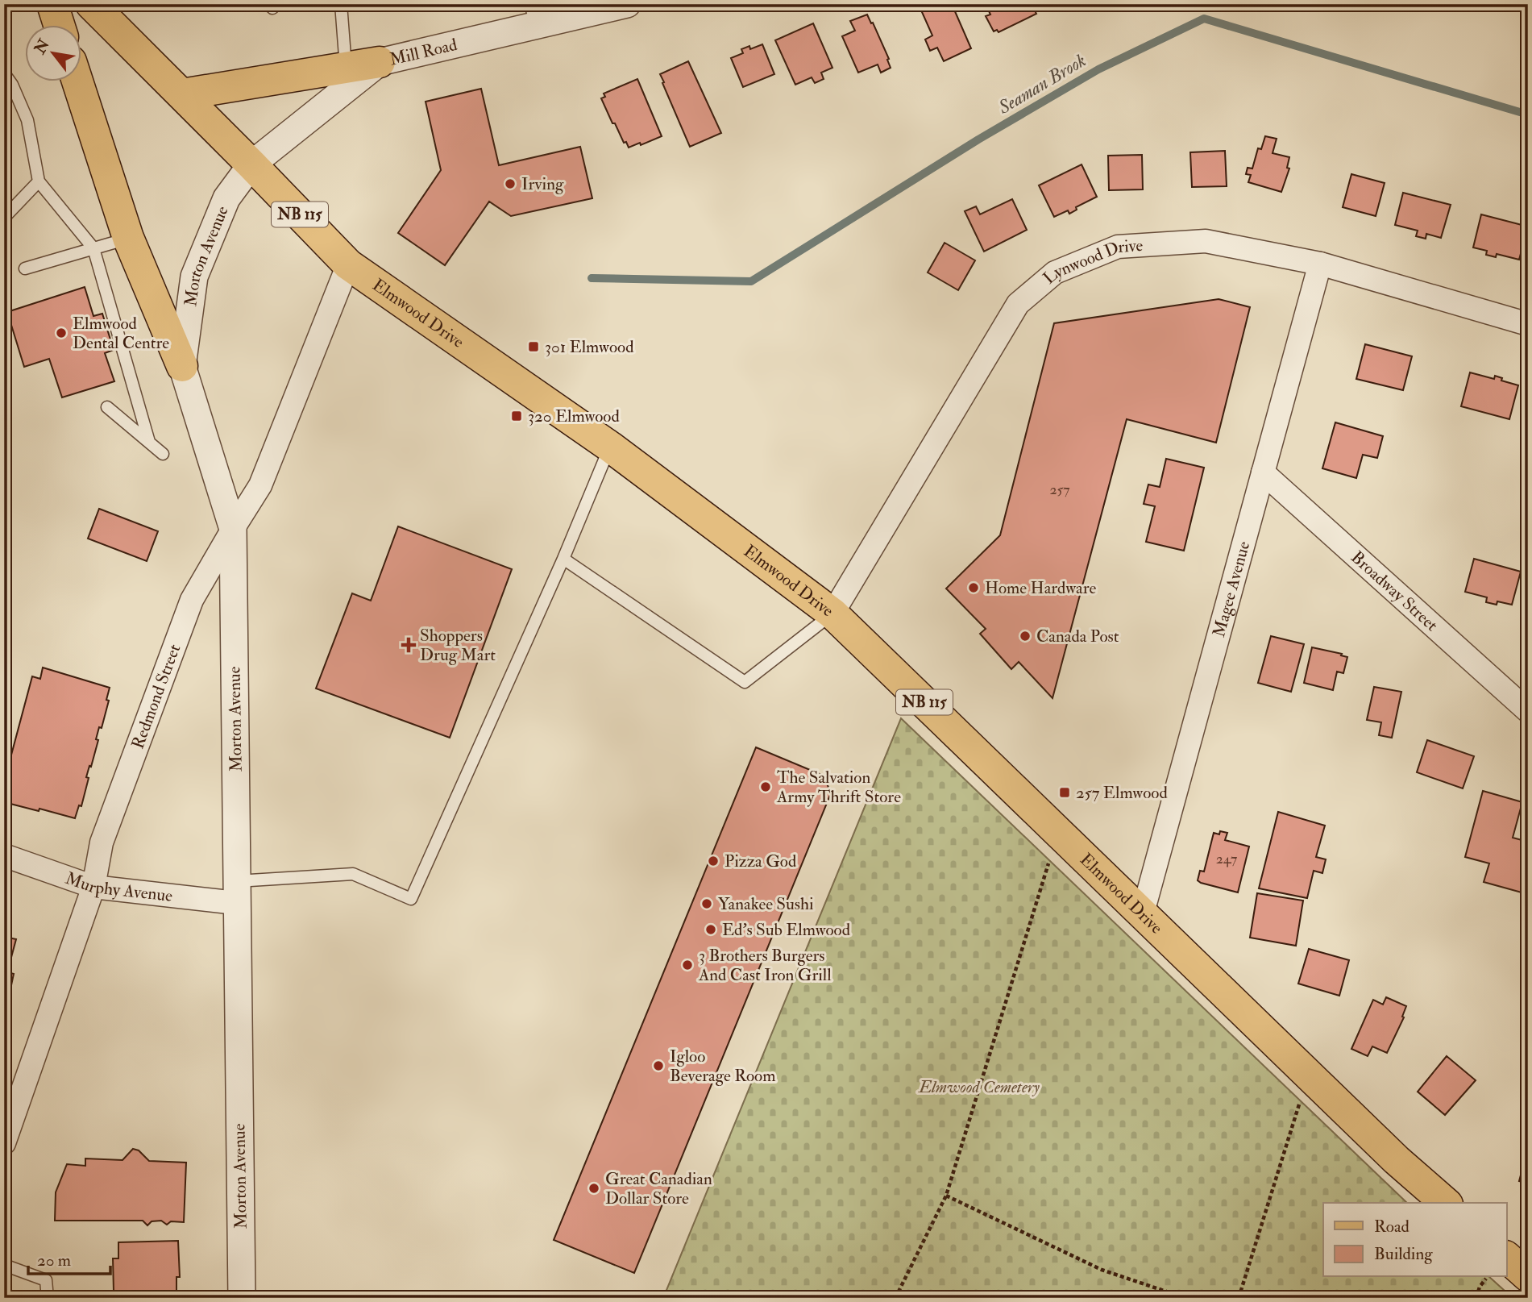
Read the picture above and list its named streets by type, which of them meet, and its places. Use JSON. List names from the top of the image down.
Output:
{
  "streets": {
    "main road": ["NB 115", "Elmwood Drive"],
    "street": [
      "Mill Road",
      "Morton Avenue",
      "Lynwood Drive",
      "Magee Avenue",
      "Broadway Street",
      "Redmond Street",
      "Murphy Avenue"
    ]
  },
  "crossings": [
    ["Mill Road", "Morton Avenue"],
    ["Mill Road", "Elmwood Drive"],
    ["Morton Avenue", "Elmwood Drive"],
    ["Morton Avenue", "Redmond Street"],
    ["Morton Avenue", "Murphy Avenue"],
    ["Lynwood Drive", "Elmwood Drive"],
    ["Lynwood Drive", "Magee Avenue"],
    ["Elmwood Drive", "Magee Avenue"],
    ["Elmwood Drive", "Redmond Street"],
    ["Magee Avenue", "Broadway Street"],
    ["Redmond Street", "Murphy Avenue"]
  ],
  "water": ["Seaman Brook"],
  "parks": ["Elmwood Cemetery"],
  "places": {
    "other": [
      "Irving",
      "Elmwood Dental Centre",
      "Home Hardware",
      "Canada Post",
      "The Salvation Army Thrift Store",
      "Pizza God",
      "Yanakee Sushi",
      "Ed's Sub Elmwood",
      "3 Brothers Burgers And Cast Iron Grill",
      "Igloo Beverage Room",
      "Great Canadian Dollar Store"
    ],
    "transit": ["301 Elmwood", "320 Elmwood", "257 Elmwood"],
    "health": ["Shoppers Drug Mart"]
  },
  "house_numbers": ["257", "247"],
  "legend": ["Road", "Building"],
  "scale_bar": "20 m",
  "north": "top left"
}
